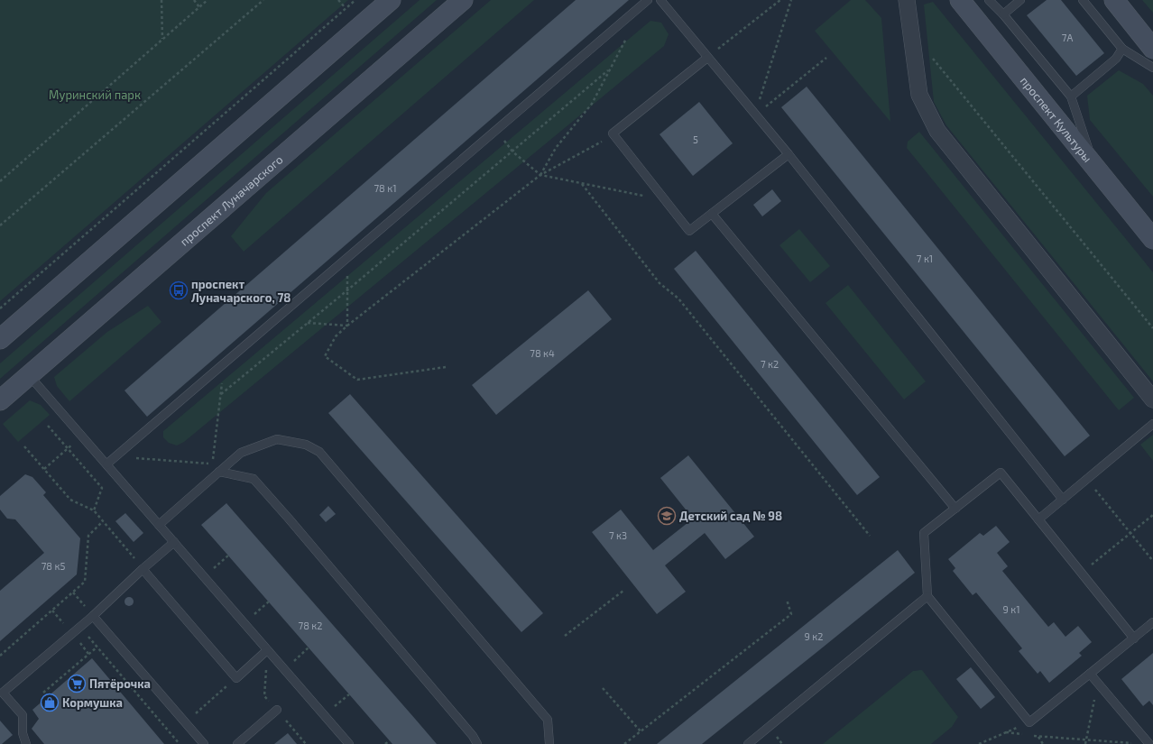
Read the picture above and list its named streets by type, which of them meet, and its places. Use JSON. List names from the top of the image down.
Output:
{
  "streets": {
    "main road": ["проспект Культуры", "проспект Луначарского"]
  },
  "parks": ["Муринский парк"],
  "places": {
    "bus stop": ["проспект Луначарского, 78"],
    "school or university": ["Детский сад № 98"],
    "supermarket": ["Пятёрочка"],
    "shop": ["Кормушка"]
  },
  "house_numbers": [
    "7А",
    "5",
    "78 к1",
    "7 к1",
    "78 к4",
    "7 к2",
    "7 к3",
    "78 к5",
    "9 к1",
    "78 к2",
    "9 к2"
  ]
}
